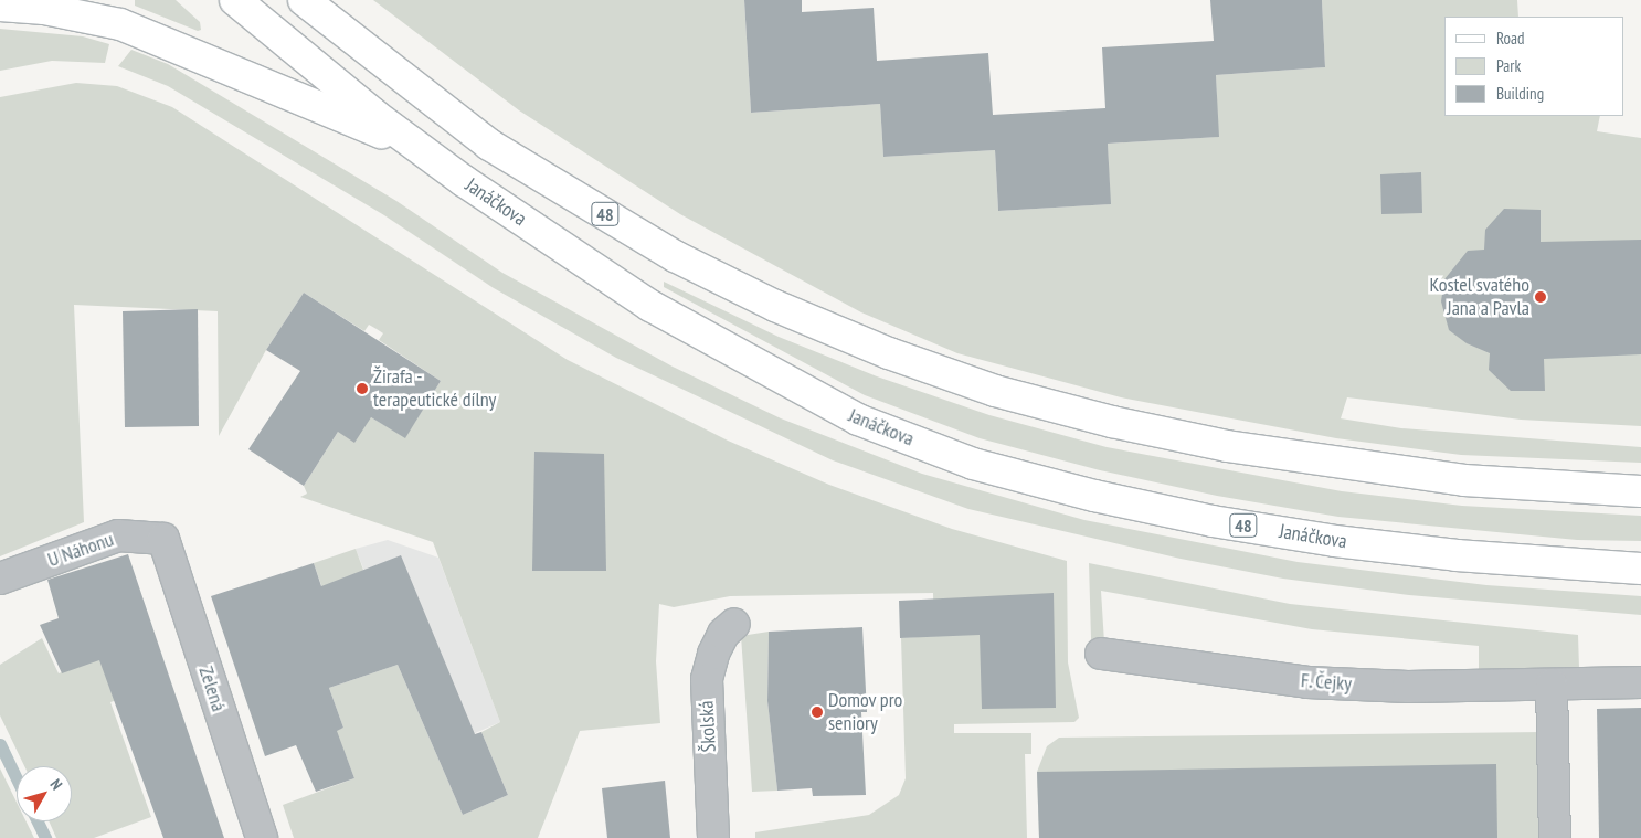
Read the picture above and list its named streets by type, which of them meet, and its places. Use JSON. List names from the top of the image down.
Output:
{
  "streets": {
    "main road": ["Janáčkova", "48"],
    "street": [
      "U Náhonu",
      "F. Čejky",
      "Zelená",
      "Školská"
    ]
  },
  "crossings": [
    ["Janáčkova", "48"],
    ["U Náhonu", "Zelená"]
  ],
  "places": ["Kostel svatého Jana a Pavla", "Žirafa - terapeutické dílny", "Domov pro seniory"],
  "legend": ["Road", "Park", "Building"],
  "north": "top right"
}
